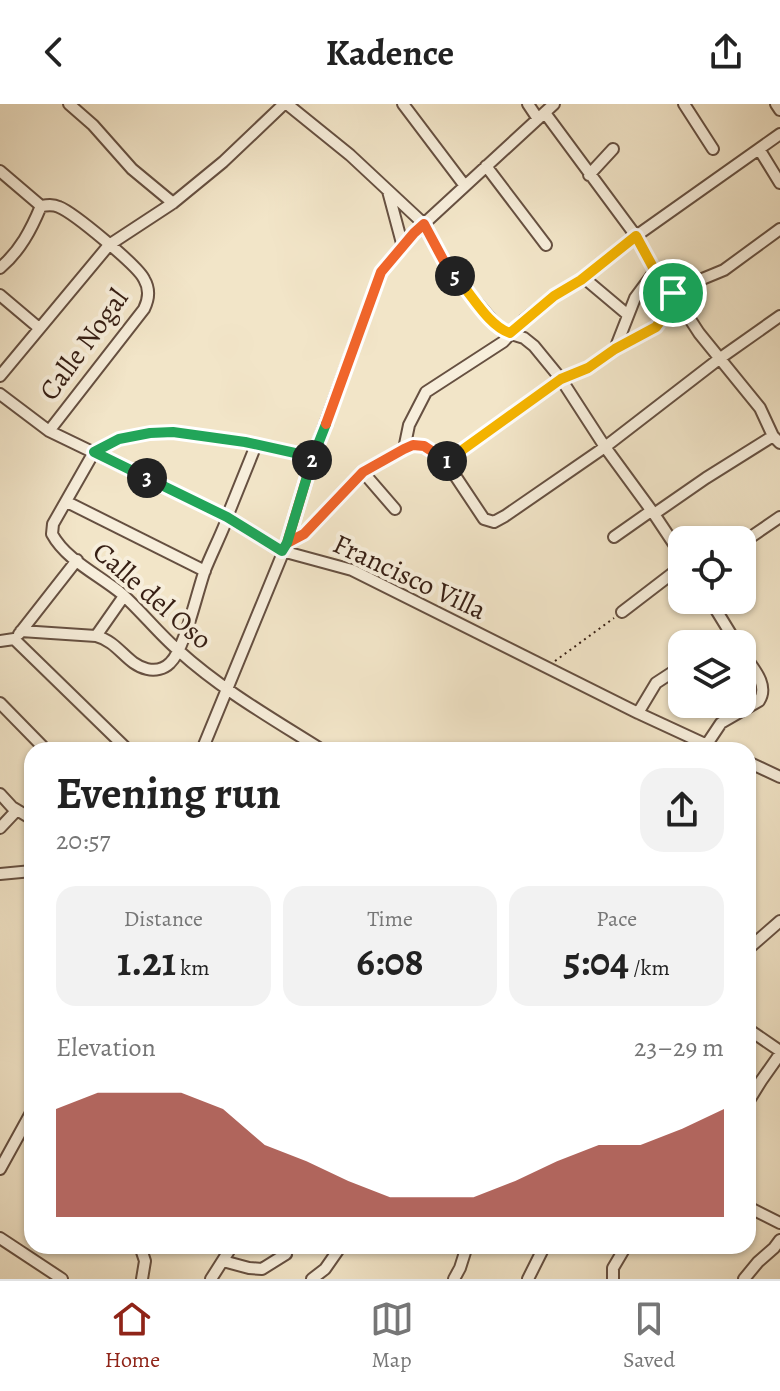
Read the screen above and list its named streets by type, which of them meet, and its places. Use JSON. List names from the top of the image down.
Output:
{
  "streets": {
    "street": ["Calle Nogal", "Francisco Villa", "Calle del Oso"]
  },
  "crossings": [
    ["Calle Nogal", "Francisco Villa"]
  ],
  "page": {
    "header": "Kadence",
    "pins": [
      "5",
      "2",
      "1",
      "3"
    ],
    "heading": ["Evening run", "20:57"],
    "stats": [
      ["Distance", "1.21 km"],
      ["Time", "6:08"],
      ["Pace", "5:04 /km"]
    ],
    "chart": ["Elevation", "23–29 m"],
    "tabs": ["Home", "Map", "Saved"]
  }
}
